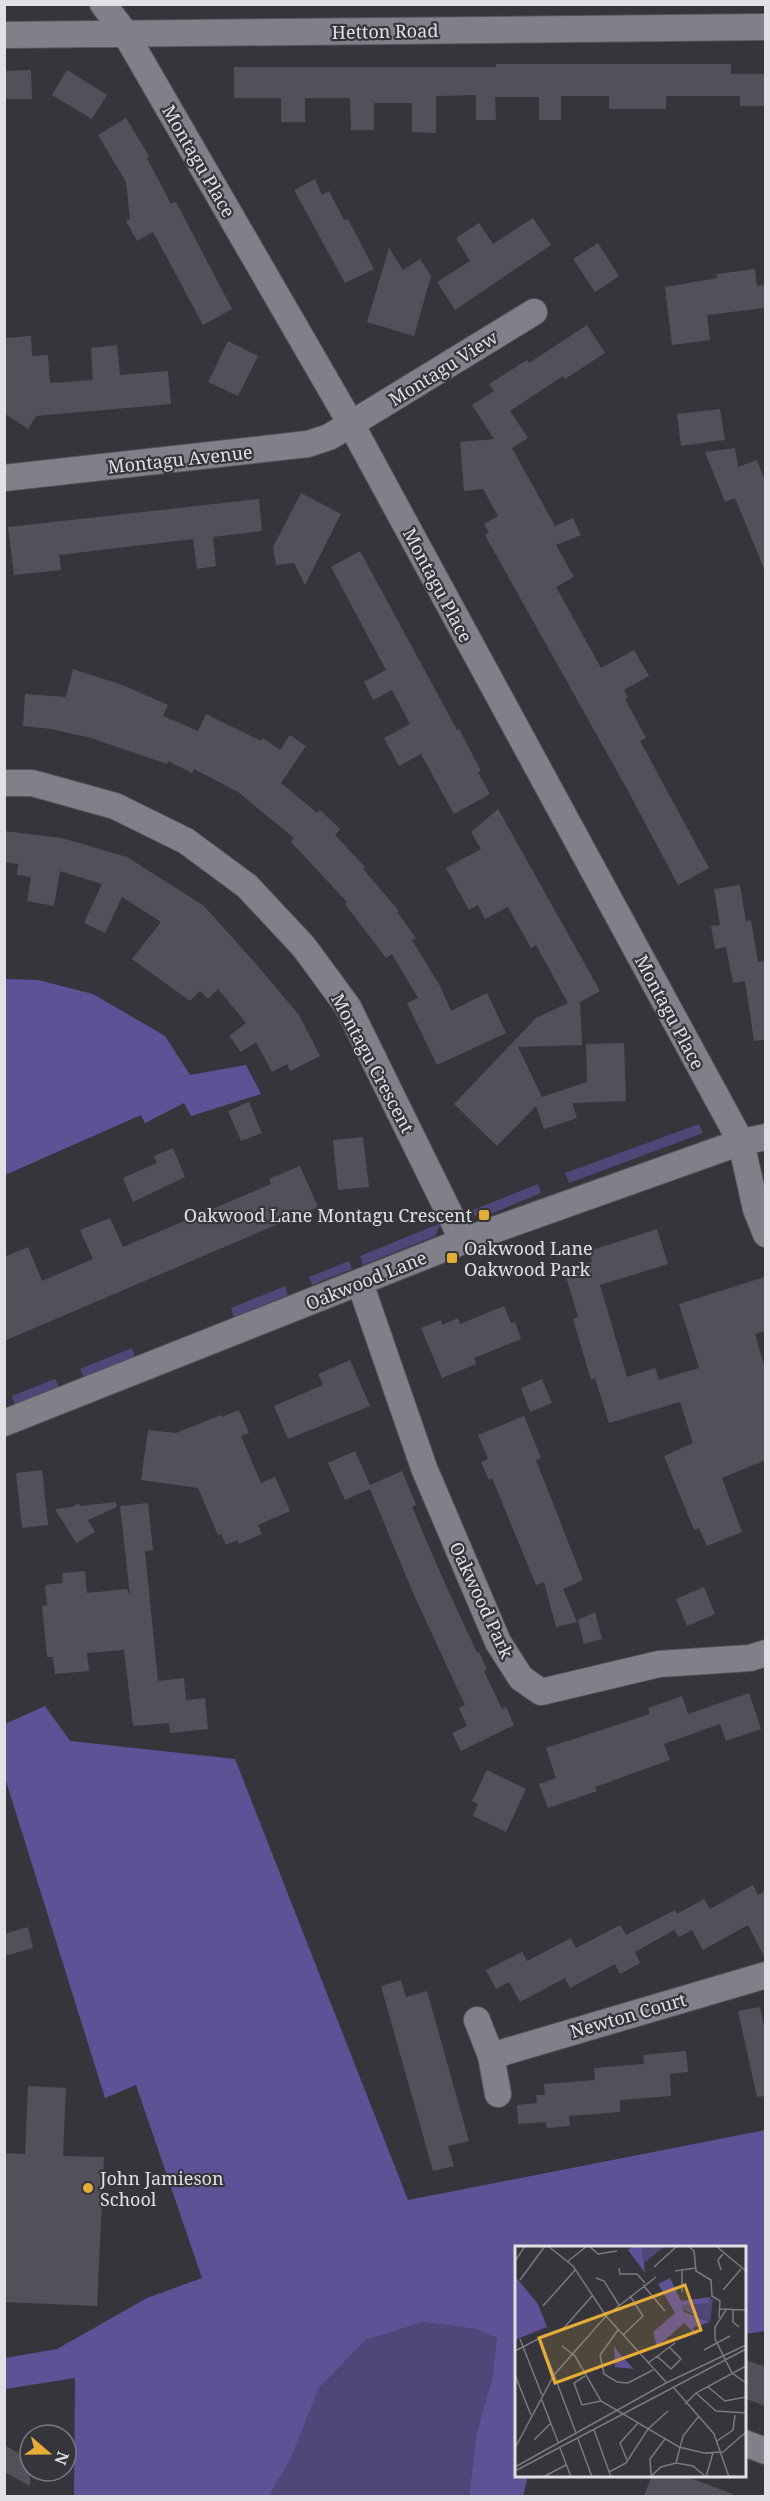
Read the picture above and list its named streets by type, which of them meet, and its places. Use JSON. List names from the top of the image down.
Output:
{
  "streets": {
    "street": [
      "Hetton Road",
      "Montagu Place",
      "Montagu View",
      "Montagu Avenue",
      "Montagu Crescent",
      "Oakwood Lane",
      "Oakwood Park",
      "Newton Court"
    ]
  },
  "crossings": [
    ["Hetton Road", "Montagu Place"],
    ["Montagu Place", "Montagu View"],
    ["Montagu Place", "Montagu Avenue"],
    ["Montagu Place", "Oakwood Lane"],
    ["Montagu View", "Montagu Avenue"],
    ["Montagu Crescent", "Oakwood Lane"],
    ["Oakwood Lane", "Oakwood Park"]
  ],
  "places": {
    "transit": ["Oakwood Lane Montagu Crescent", "Oakwood Lane Oakwood Park"],
    "other": ["John Jamieson School"]
  },
  "north": "right"
}
